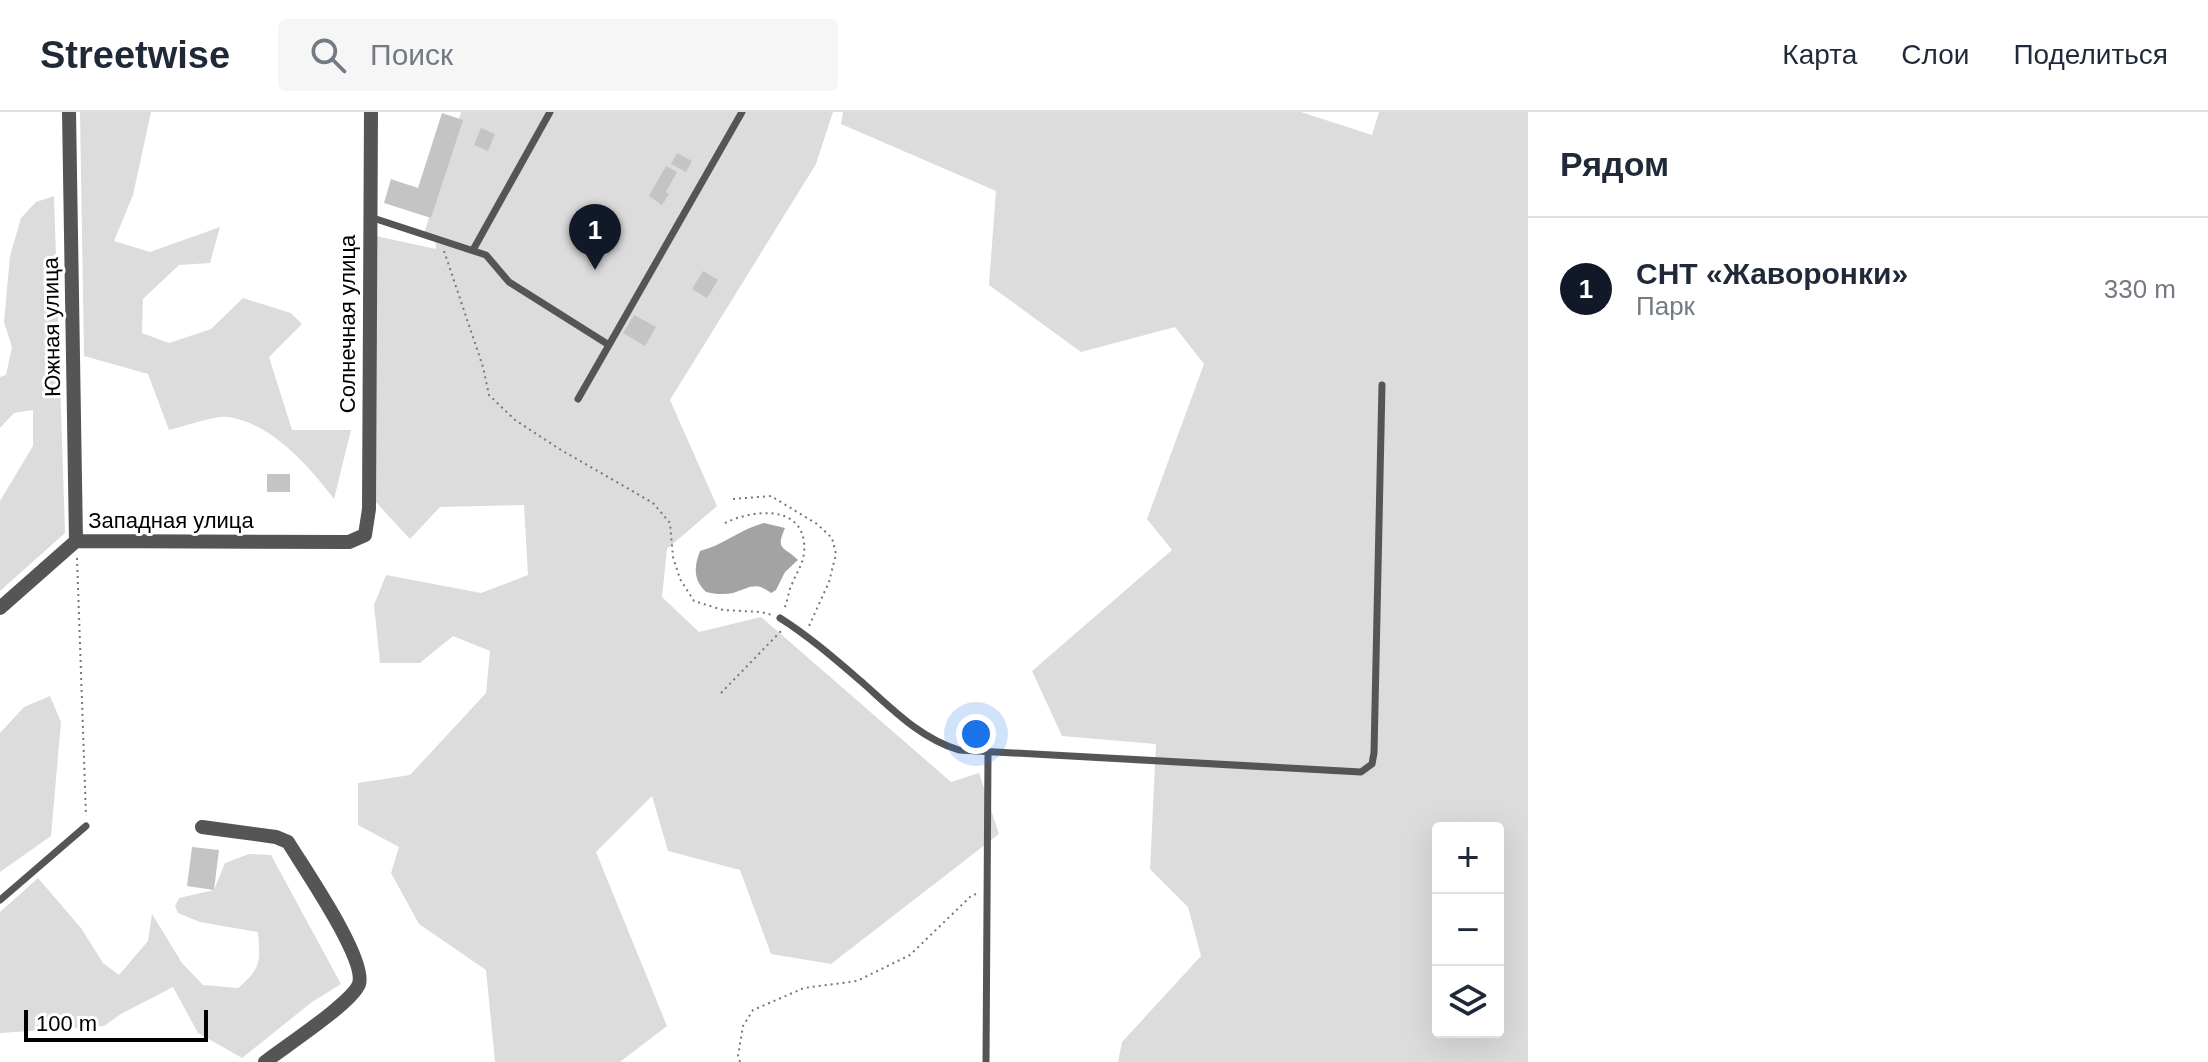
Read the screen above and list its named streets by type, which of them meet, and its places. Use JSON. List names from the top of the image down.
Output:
{
  "streets": {
    "street": ["Солнечная улица", "Южная улица", "Западная улица"]
  },
  "crossings": [
    ["Солнечная улица", "Западная улица"],
    ["Южная улица", "Западная улица"]
  ],
  "scale_bar": "100 m",
  "page": {
    "header": "Streetwise",
    "search": "Поиск",
    "nav": ["Карта", "Слои", "Поделиться"],
    "heading": "Рядом",
    "pins": "1",
    "list": [
      {
        "mark": "1",
        "name": "СНТ «Жаворонки»",
        "note": "Парк",
        "value": "330 m"
      }
    ],
    "map_buttons": ["+", "−"],
    "scale": "100 m"
  }
}
